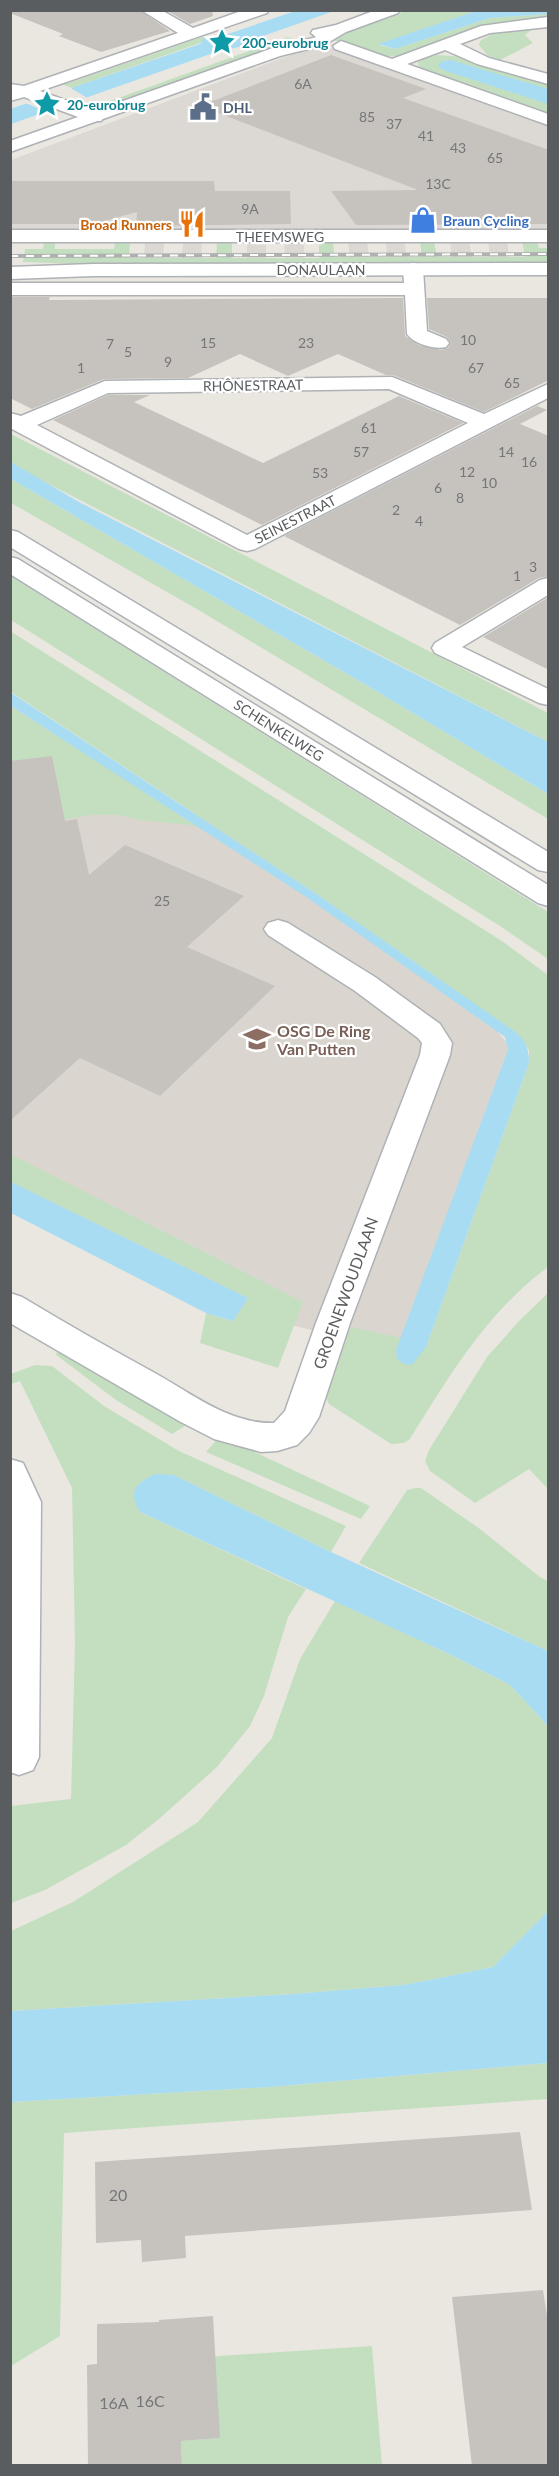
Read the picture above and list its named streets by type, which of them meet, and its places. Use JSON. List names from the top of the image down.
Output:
{
  "streets": {
    "street": [
      "THEEMSWEG",
      "DONAULAAN",
      "RHÔNESTRAAT",
      "SEINESTRAAT",
      "SCHENKELWEG",
      "GROENEWOUDLAAN"
    ]
  },
  "crossings": [
    ["RHÔNESTRAAT", "SEINESTRAAT"]
  ],
  "places": {
    "place": ["200-eurobrug", "20-eurobrug"],
    "public building": ["DHL"],
    "shop": ["Braun Cycling"],
    "restaurant": ["Broad Runners"],
    "school or university": ["OSG De Ring Van Putten"]
  },
  "house_numbers": [
    "6A",
    "85",
    "37",
    "41",
    "43",
    "65",
    "13C",
    "9A",
    "10",
    "15",
    "23",
    "7",
    "5",
    "9",
    "1",
    "67",
    "65",
    "61",
    "57",
    "14",
    "16",
    "12",
    "53",
    "10",
    "6",
    "8",
    "2",
    "4",
    "3",
    "1",
    "25",
    "20",
    "16C",
    "16A"
  ]
}
